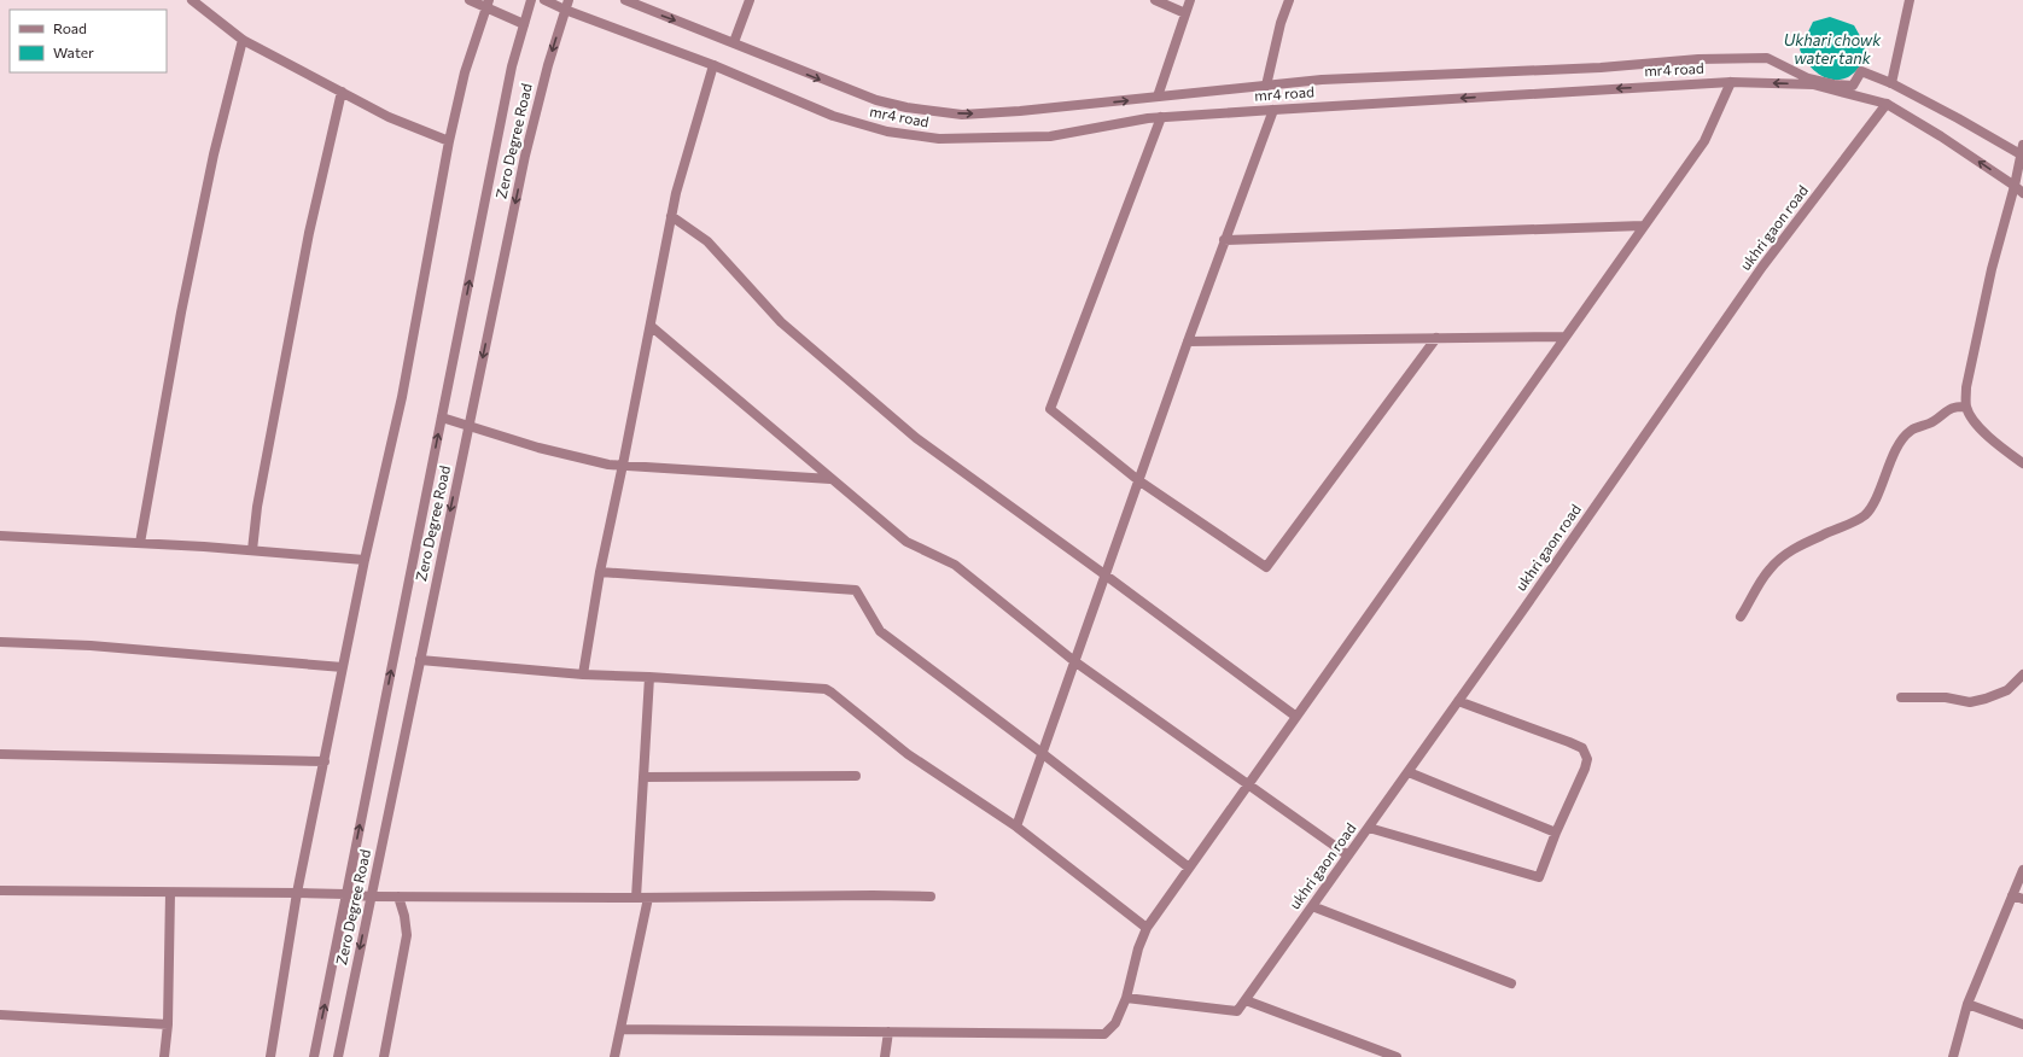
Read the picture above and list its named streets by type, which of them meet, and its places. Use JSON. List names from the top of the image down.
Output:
{
  "streets": {
    "street": ["mr4 road", "Zero Degree Road", "ukhri gaon road"]
  },
  "crossings": [
    ["mr4 road", "Zero Degree Road"],
    ["mr4 road", "ukhri gaon road"]
  ],
  "water": ["Ukhari chowk water tank"],
  "legend": ["Road", "Water"]
}
